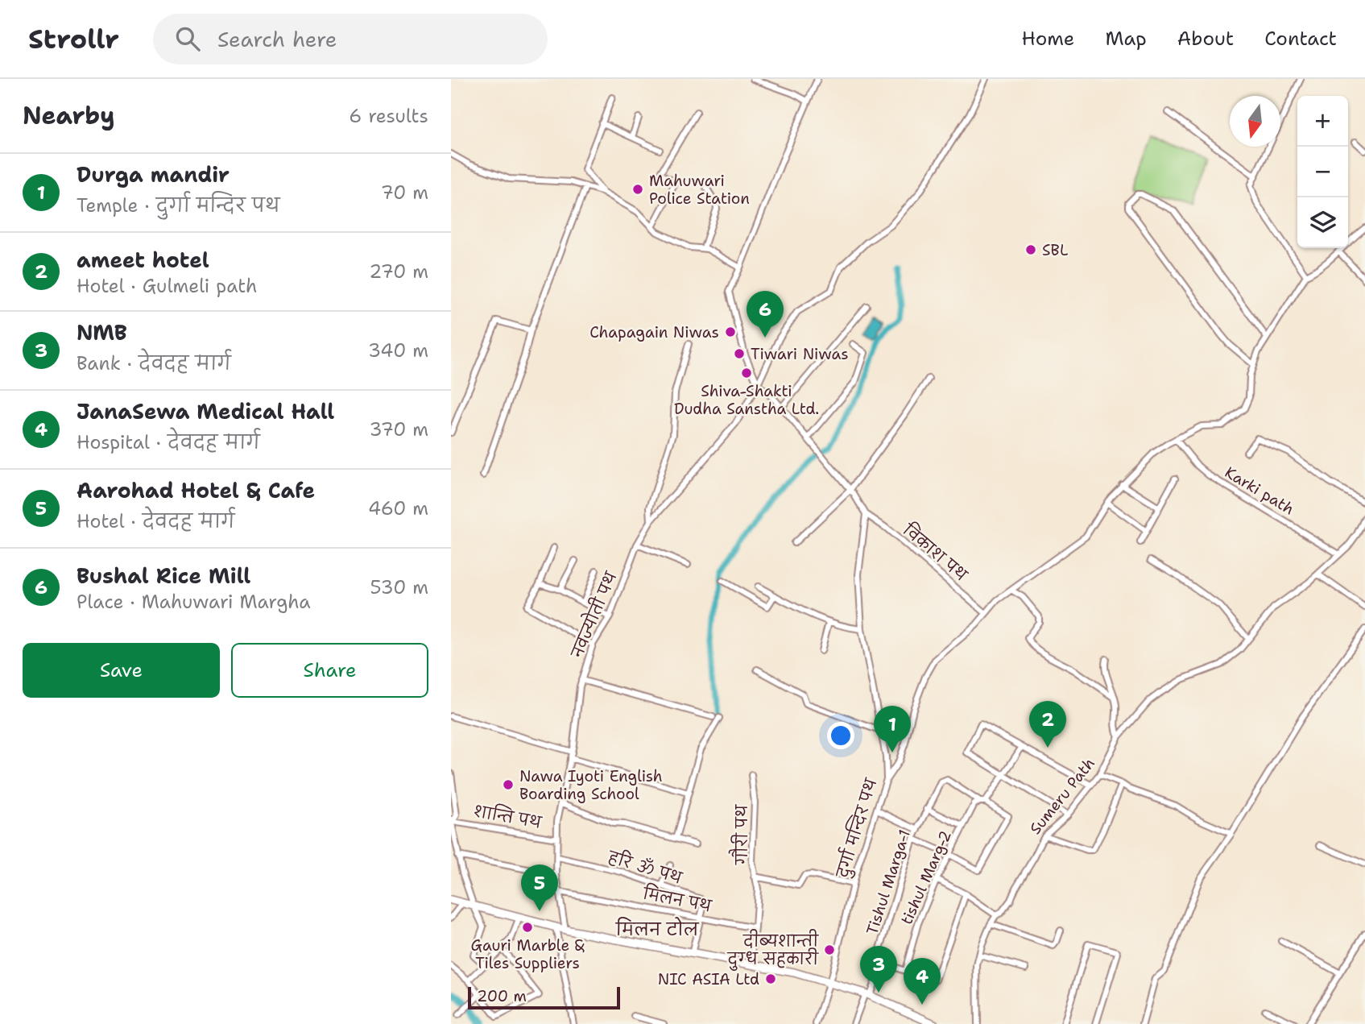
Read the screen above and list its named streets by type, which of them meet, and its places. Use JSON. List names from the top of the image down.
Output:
{
  "streets": {
    "street": [
      "Karki path",
      "विकाश पथ",
      "नवज्योती पथ",
      "Sumeru Path",
      "शान्ति पथ",
      "दुर्गा मन्दिर पथ",
      "गौरी पथ",
      "हरि ॐ पथ",
      "tishul Marg-2",
      "Tishul Marga-1",
      "मिलन पथ"
    ]
  },
  "crossings": [
    ["Karki path", "Sumeru Path"],
    ["विकाश पथ", "दुर्गा मन्दिर पथ"],
    ["नवज्योती पथ", "शान्ति पथ"],
    ["नवज्योती पथ", "हरि ॐ पथ"],
    ["नवज्योती पथ", "मिलन पथ"],
    ["गौरी पथ", "मिलन पथ"],
    ["हरि ॐ पथ", "मिलन पथ"],
    ["tishul Marg-2", "Tishul Marga-1"]
  ],
  "districts": ["मिलन टोल"],
  "places": [
    "Mahuwari Police Station",
    "SBL",
    "Chapagain Niwas",
    "Tiwari Niwas",
    "Shiva-Shakti Dudha Sanstha Ltd.",
    "Nawa Iyoti English Boarding School",
    "Gauri Marble & Tiles Suppliers",
    "दीब्यशान्ती दुग्ध सहकारी",
    "NIC ASIA Ltd"
  ],
  "scale_bar": "200 m",
  "north": "bottom",
  "page": {
    "header": "Strollr",
    "search": "Search here",
    "nav": [
      "Home",
      "Map",
      "About",
      "Contact"
    ],
    "heading": ["Nearby", "6 results"],
    "map_buttons": ["+", "−"],
    "list": [
      {
        "mark": "1",
        "name": "Durga mandir",
        "note": "Temple · दुर्गा मन्दिर पथ",
        "value": "70 m"
      },
      {
        "mark": "2",
        "name": "ameet hotel",
        "note": "Hotel · Gulmeli path",
        "value": "270 m"
      },
      {
        "mark": "3",
        "name": "NMB",
        "note": "Bank · देवदह मार्ग",
        "value": "340 m"
      },
      {
        "mark": "4",
        "name": "JanaSewa Medical Hall",
        "note": "Hospital · देवदह मार्ग",
        "value": "370 m"
      },
      {
        "mark": "5",
        "name": "Aarohad Hotel & Cafe",
        "note": "Hotel · देवदह मार्ग",
        "value": "460 m"
      },
      {
        "mark": "6",
        "name": "Bushal Rice Mill",
        "note": "Place · Mahuwari Margha",
        "value": "530 m"
      }
    ],
    "pins": [
      "6",
      "2",
      "1",
      "5",
      "3",
      "4"
    ],
    "buttons": ["Save", "Share"],
    "scale": "200 m"
  }
}
